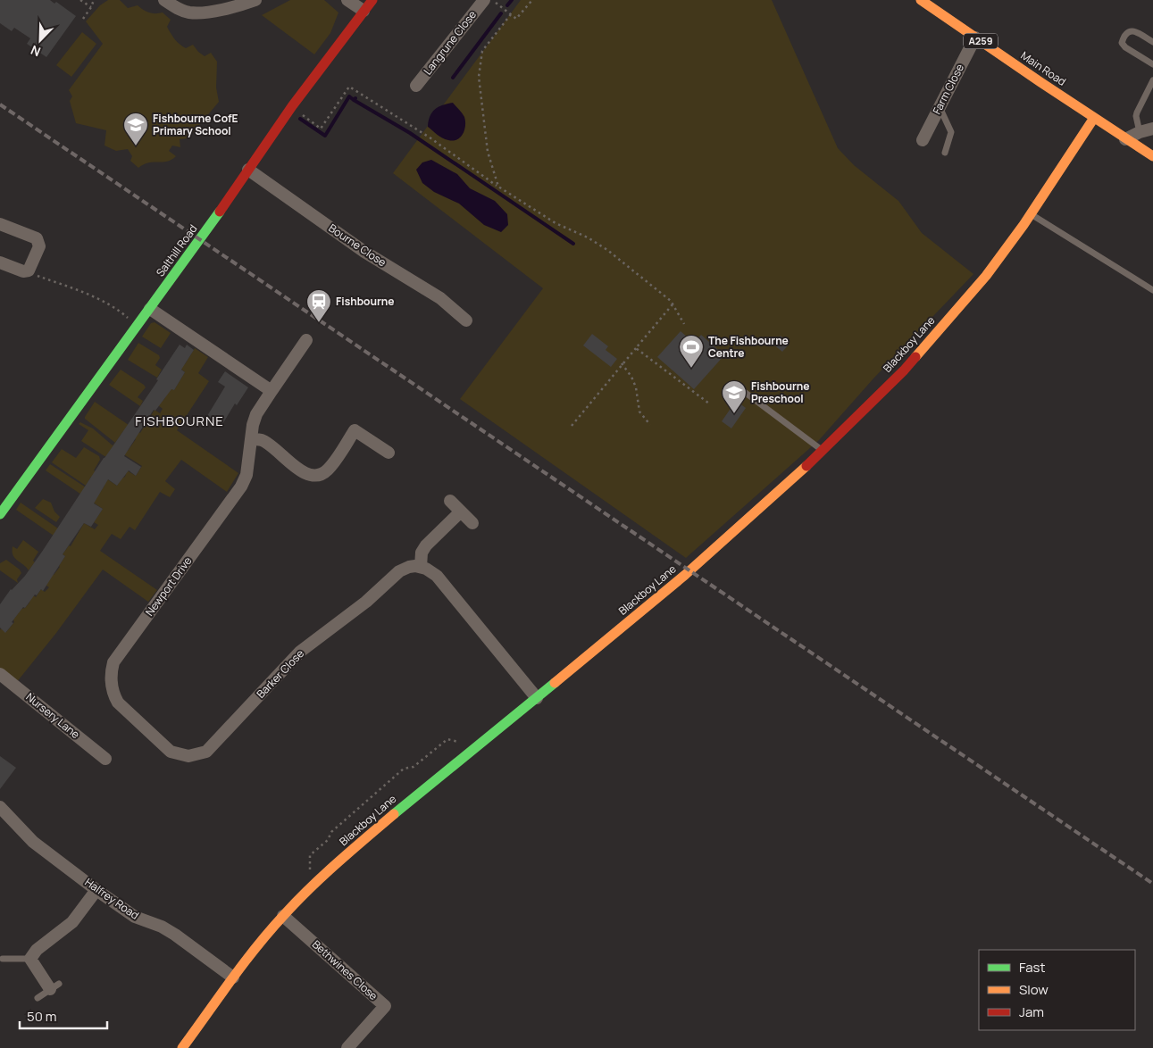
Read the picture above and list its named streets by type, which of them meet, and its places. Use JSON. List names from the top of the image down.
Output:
{
  "streets": {
    "street": [
      "A259",
      "Langrune Close",
      "Main Road",
      "Farm Close",
      "Bourne Close",
      "Salthill Road",
      "Blackboy Lane",
      "Newport Drive",
      "Barker Close",
      "Nursery Lane",
      "Halfrey Road",
      "Bethwines Close"
    ]
  },
  "crossings": [
    ["Main Road", "Farm Close"],
    ["Main Road", "Blackboy Lane"],
    ["Bourne Close", "Salthill Road"],
    ["Blackboy Lane", "Halfrey Road"],
    ["Blackboy Lane", "Bethwines Close"],
    ["Newport Drive", "Barker Close"]
  ],
  "districts": ["FISHBOURNE"],
  "places": {
    "school or university": ["Fishbourne CofE Primary School", "Fishbourne Preschool"],
    "station": ["Fishbourne"],
    "sports": ["The Fishbourne Centre"]
  },
  "legend": ["Fast", "Slow", "Jam"],
  "scale_bar": "50 m",
  "north": "bottom left"
}
